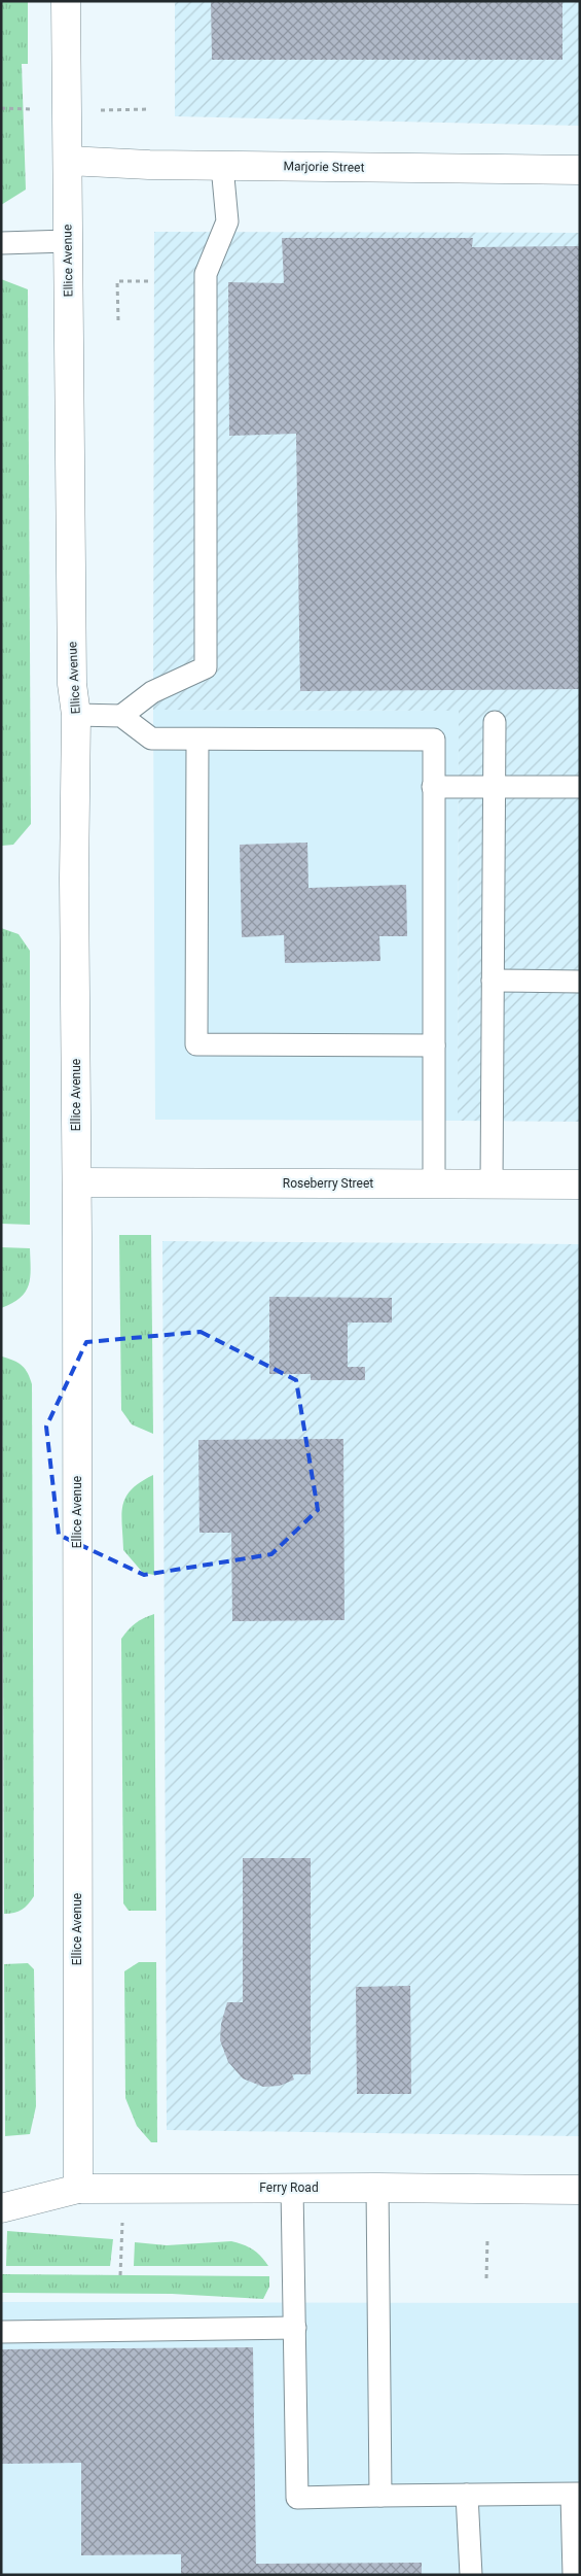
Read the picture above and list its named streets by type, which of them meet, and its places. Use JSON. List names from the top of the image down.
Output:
{
  "streets": {
    "main road": [
      "Marjorie Street",
      "Ellice Avenue",
      "Roseberry Street",
      "Ferry Road"
    ]
  },
  "crossings": [
    ["Marjorie Street", "Ellice Avenue"],
    ["Ellice Avenue", "Roseberry Street"],
    ["Ellice Avenue", "Ferry Road"]
  ]
}
